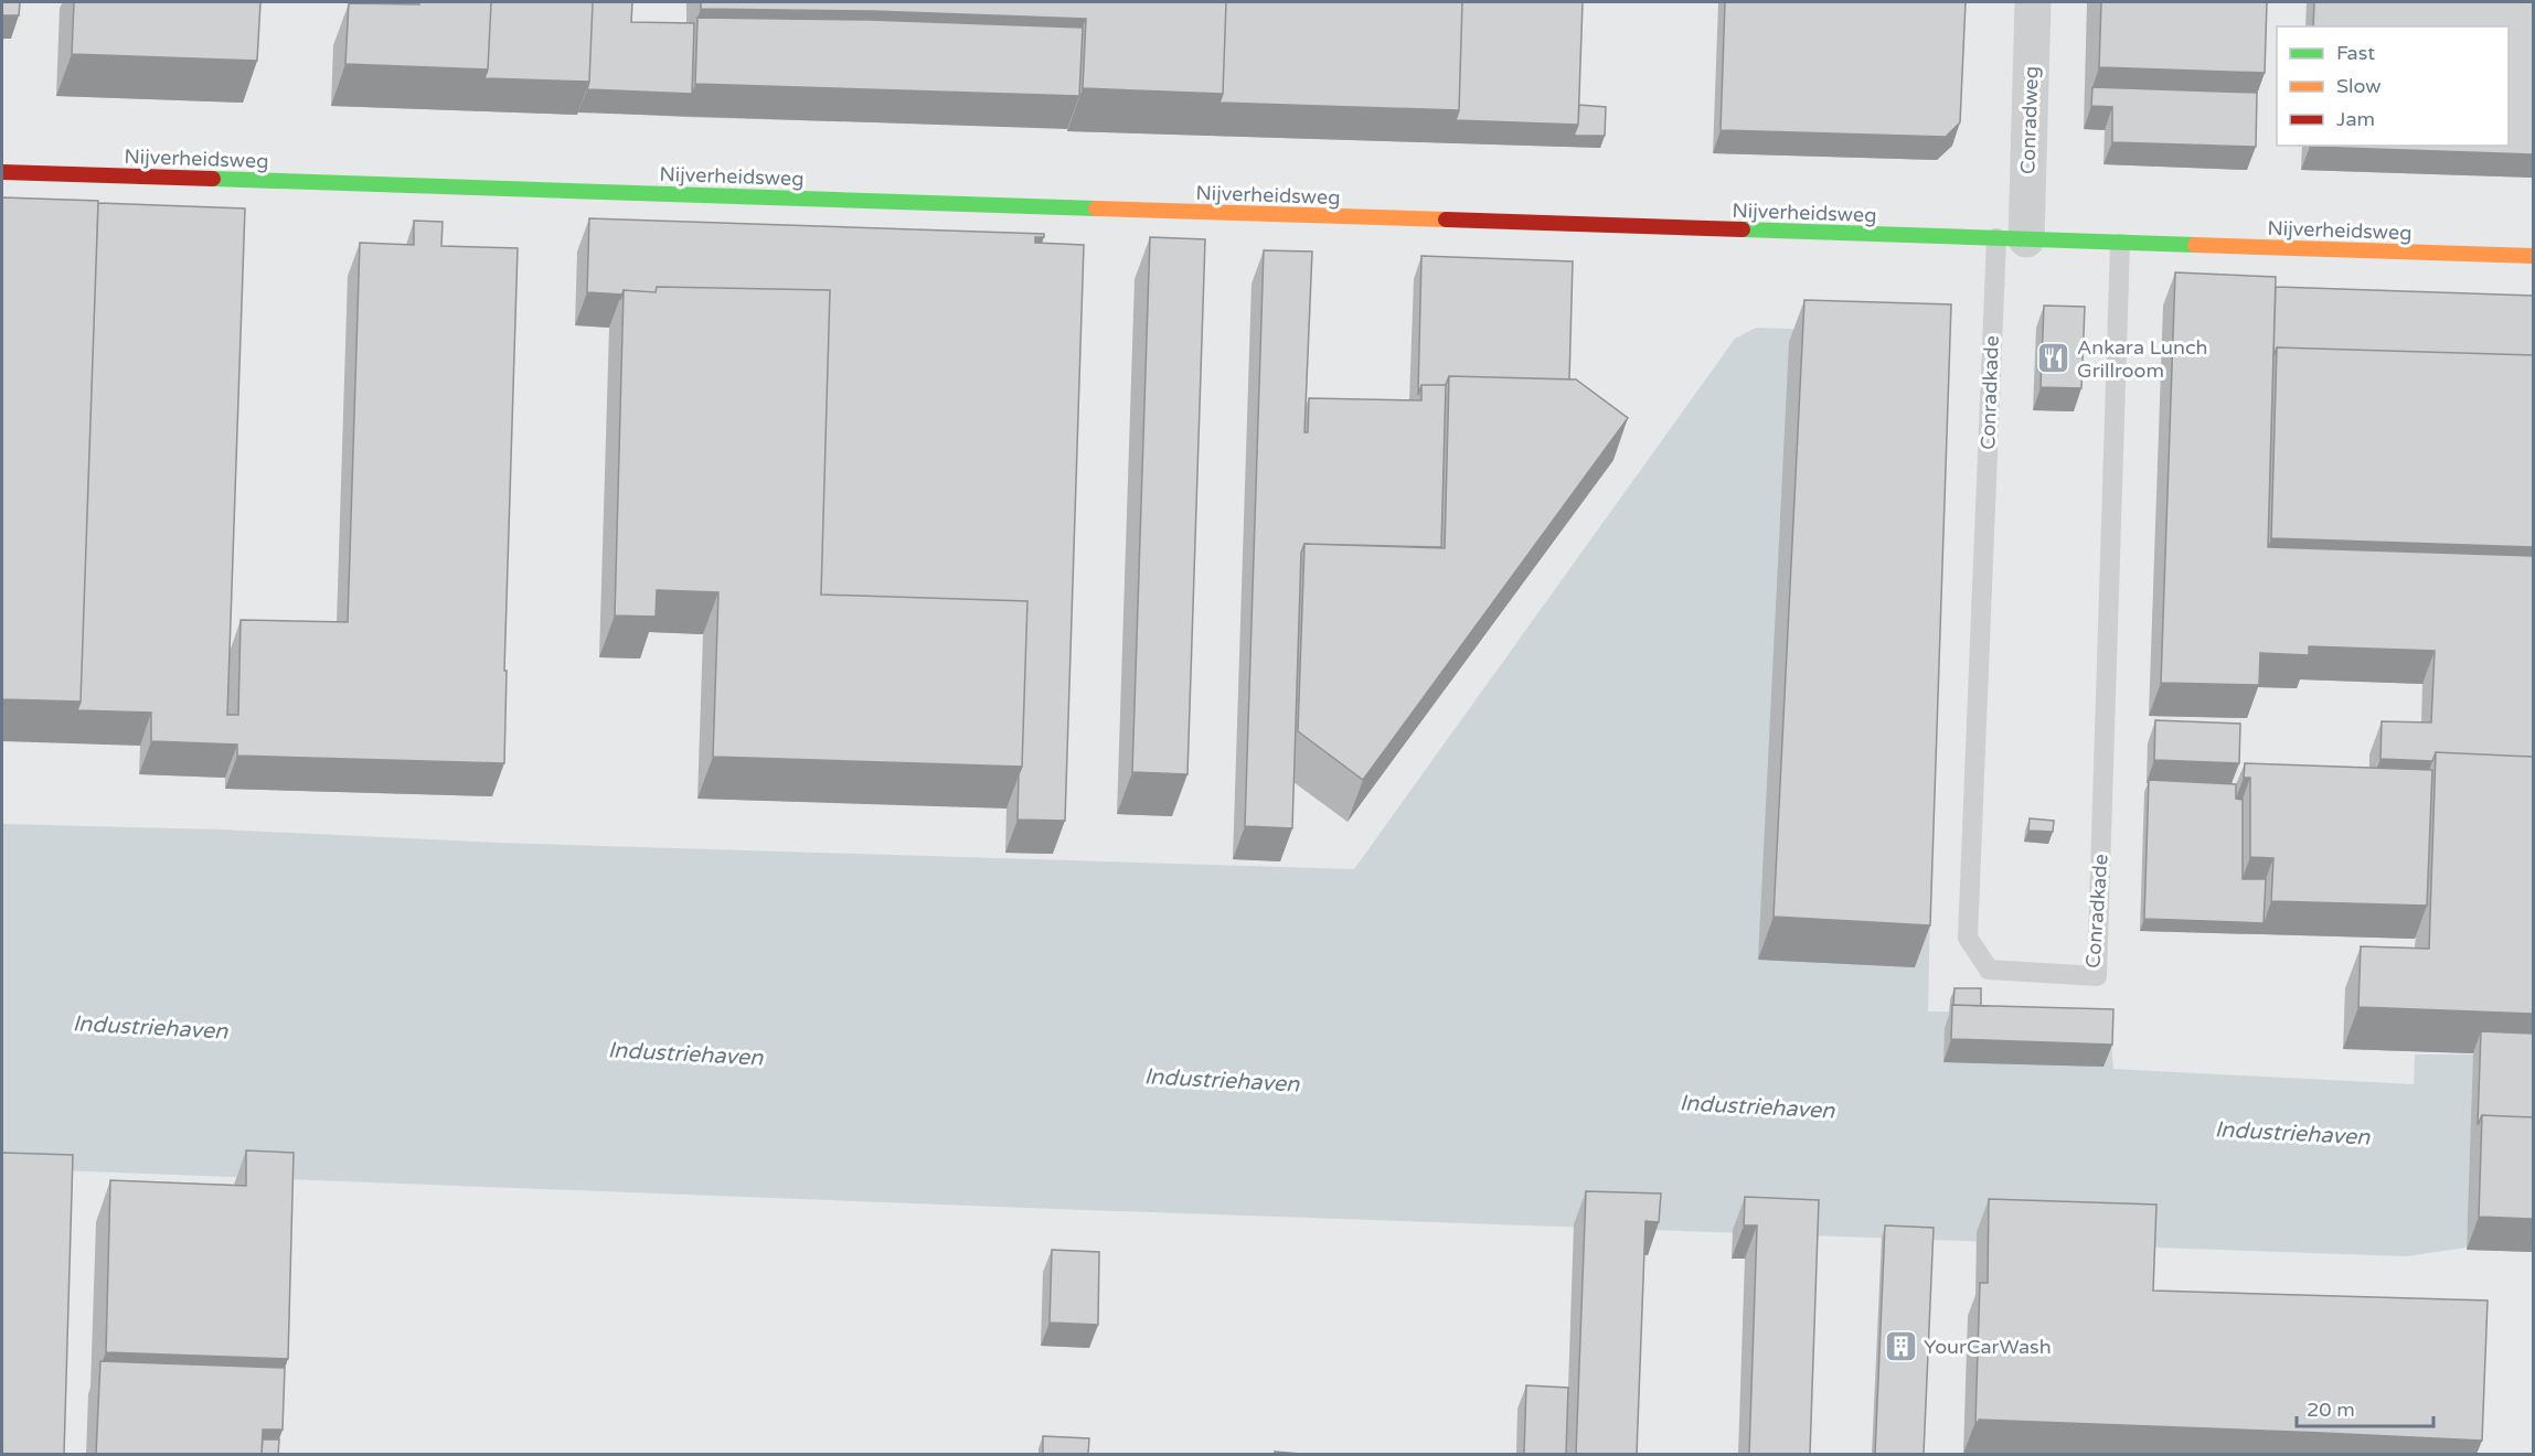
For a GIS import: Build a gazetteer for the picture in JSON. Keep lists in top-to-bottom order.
{
  "streets": {
    "street": ["Conradweg", "Nijverheidsweg"],
    "lane": ["Conradkade"]
  },
  "crossings": [
    ["Conradweg", "Nijverheidsweg"],
    ["Conradweg", "Conradkade"],
    ["Nijverheidsweg", "Conradkade"]
  ],
  "water": ["Industriehaven"],
  "places": {
    "restaurant": ["Ankara Lunch Grillroom"],
    "building": ["YourCarWash"]
  },
  "legend": ["Fast", "Slow", "Jam"],
  "scale_bar": "20 m"
}
